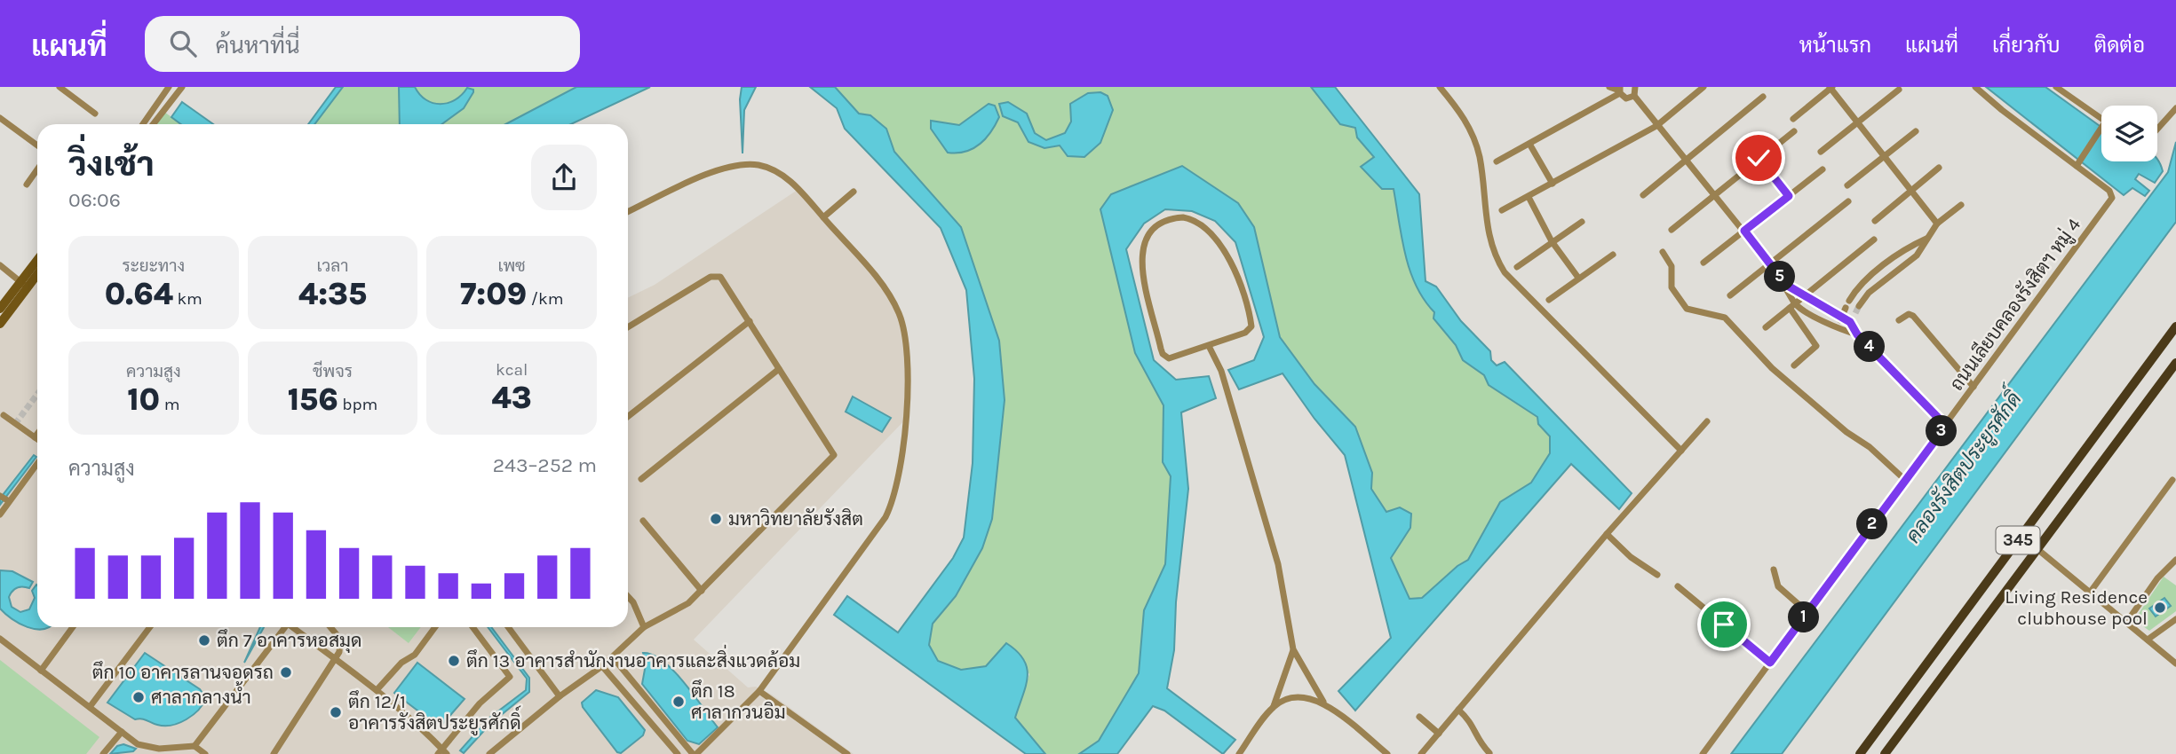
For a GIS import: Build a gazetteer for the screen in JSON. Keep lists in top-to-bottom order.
{
  "streets": {
    "main road": ["345"],
    "street": ["ถนนเลียบคลองรังสิตฯ หมู่ 4"]
  },
  "water": ["คลองรังสิตประยูรศักดิ์"],
  "places": [
    "มหาวิทยาลัยรังสิต",
    "Living Residence clubhouse pool",
    "ตึก 7 อาคารหอสมุด",
    "ตึก 13 อาคารสำนักงานอาคารและสิ่งแวดล้อม",
    "ตึก 10 อาคารลานจอดรถ",
    "ศาลากลางน้ำ",
    "ตึก 18 ศาลากวนอิม",
    "ตึก 12/1 อาคารรังสิตประยูรศักดิ์"
  ],
  "page": {
    "header": "แผนที่",
    "search": "ค้นหาที่นี่",
    "nav": [
      "หน้าแรก",
      "แผนที่",
      "เกี่ยวกับ",
      "ติดต่อ"
    ],
    "heading": ["วิ่งเช้า", "06:06"],
    "stats": [
      ["ระยะทาง", "0.64 km"],
      ["เวลา", "4:35"],
      ["เพซ", "7:09 /km"],
      ["ความสูง", "10 m"],
      ["ชีพจร", "156 bpm"],
      ["kcal", "43"]
    ],
    "pins": [
      "5",
      "4",
      "3",
      "2",
      "1"
    ],
    "chart": ["ความสูง", "243–252 m"]
  }
}
